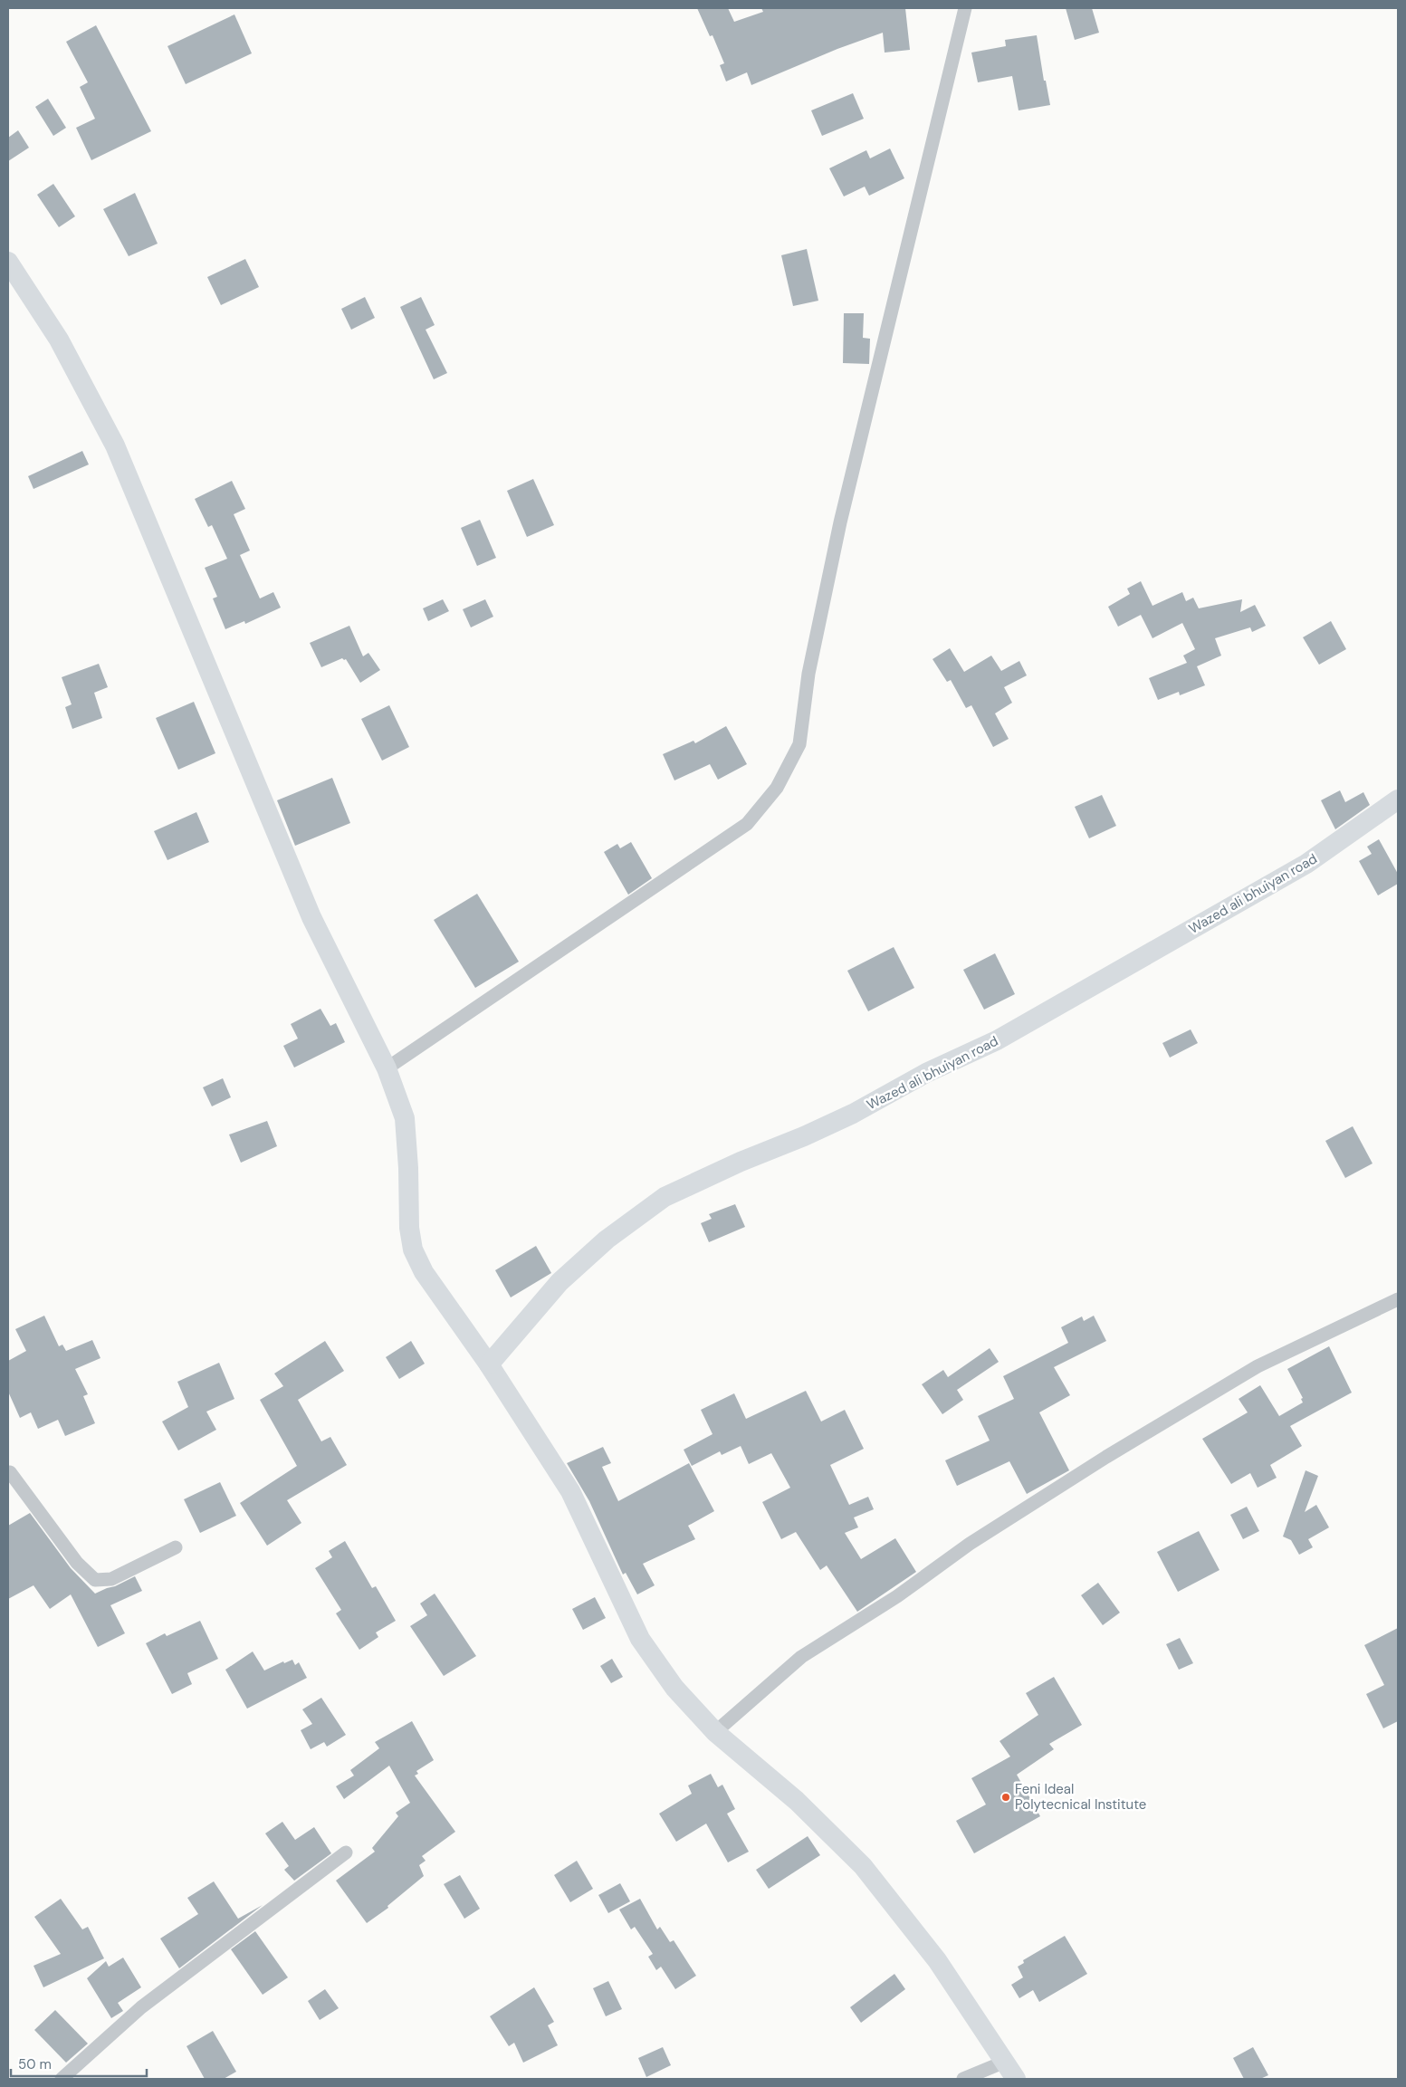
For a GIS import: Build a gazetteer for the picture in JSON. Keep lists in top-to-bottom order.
{
  "streets": {
    "main road": ["Wazed ali bhuiyan road"]
  },
  "places": ["Feni Ideal Polytecnical Institute"],
  "scale_bar": "50 m"
}
